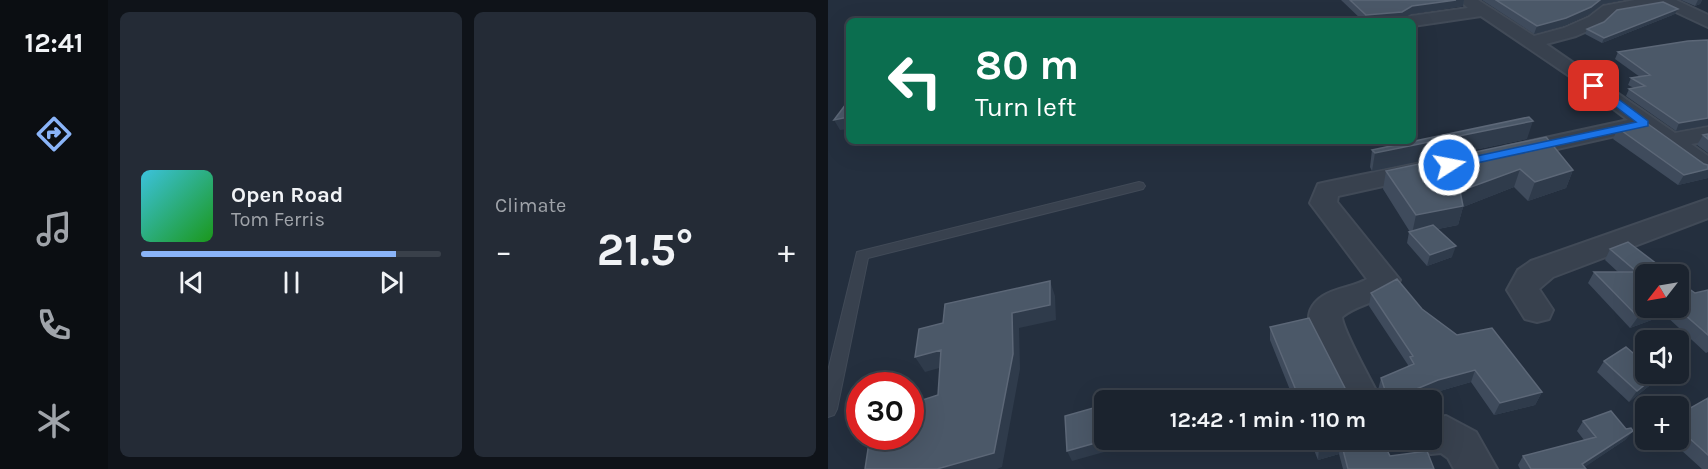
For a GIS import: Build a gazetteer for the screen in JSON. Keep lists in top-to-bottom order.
{
  "north": "bottom left",
  "page": {
    "tabs": "12:41",
    "tile": "Climate",
    "turn": ["80 m", "Turn left"],
    "song": ["Open Road", "Tom Ferris"],
    "heat": ["−", "21.5°", "+"],
    "map_buttons": "+",
    "limit": "30",
    "trip": "12:42 · 1 min · 110 m"
  }
}
